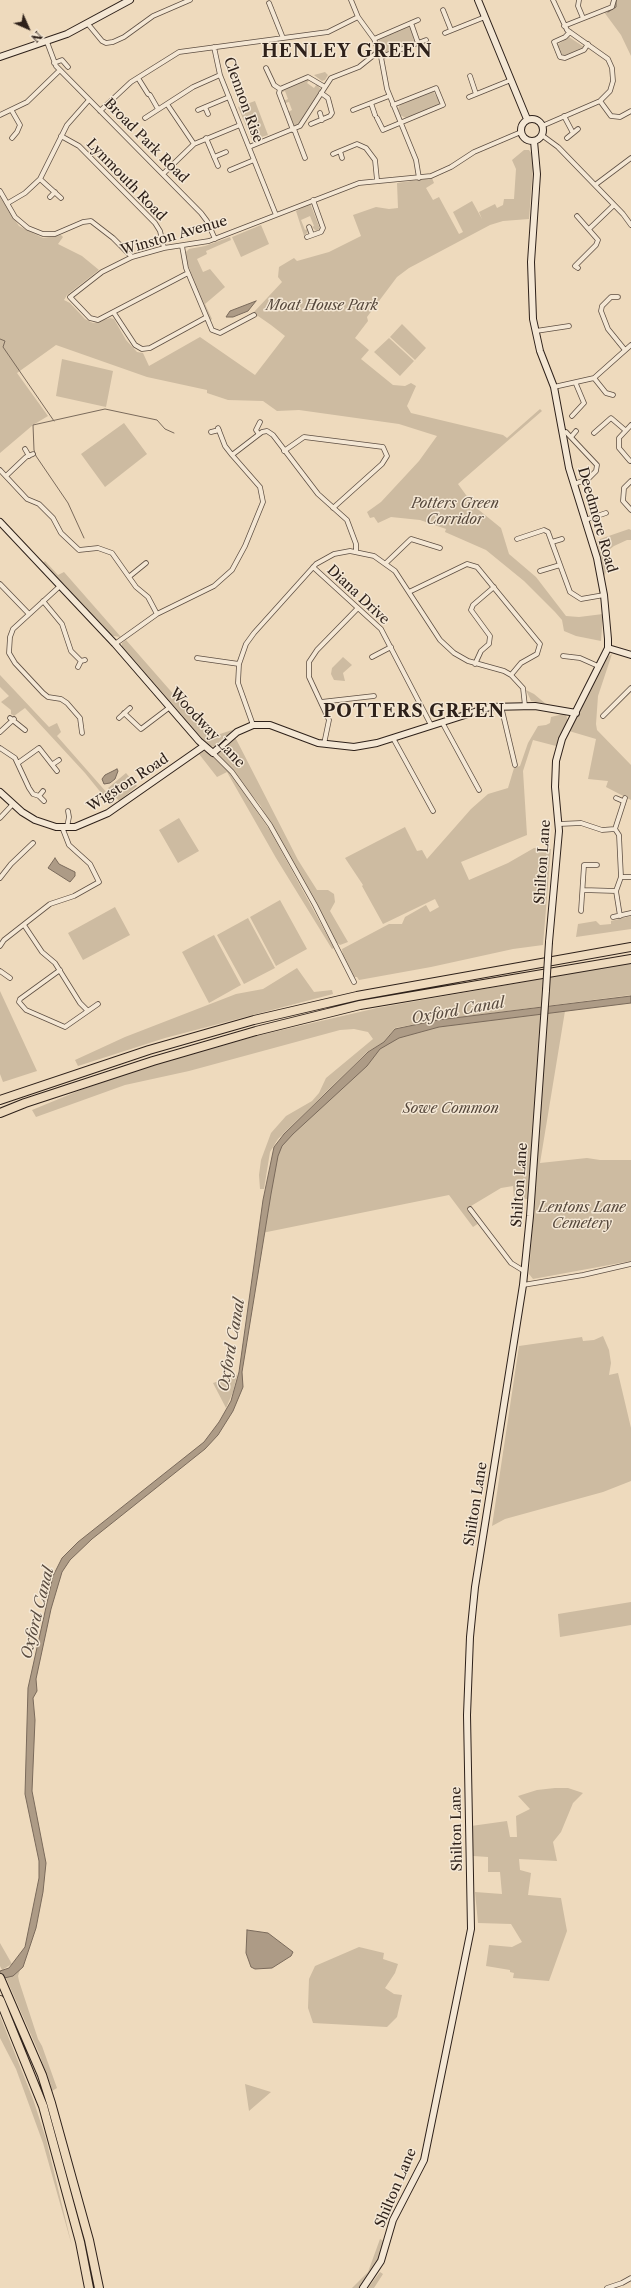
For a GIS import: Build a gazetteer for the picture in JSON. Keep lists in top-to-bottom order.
{
  "streets": {
    "street": [
      "Clennon Rise",
      "Broad Park Road",
      "Lynmouth Road",
      "Winston Avenue",
      "Deedmore Road",
      "Diana Drive",
      "Woodway Lane",
      "Wigston Road",
      "Shilton Lane"
    ]
  },
  "crossings": [
    ["Clennon Rise", "Winston Avenue"],
    ["Broad Park Road", "Winston Avenue"],
    ["Lynmouth Road", "Winston Avenue"],
    ["Winston Avenue", "Deedmore Road"],
    ["Woodway Lane", "Wigston Road"]
  ],
  "districts": ["HENLEY GREEN", "POTTERS GREEN"],
  "water": ["Oxford Canal"],
  "parks": [
    "Moat House Park",
    "Potters Green Corridor",
    "Sowe Common",
    "Lentons Lane Cemetery"
  ],
  "north": "bottom right"
}
